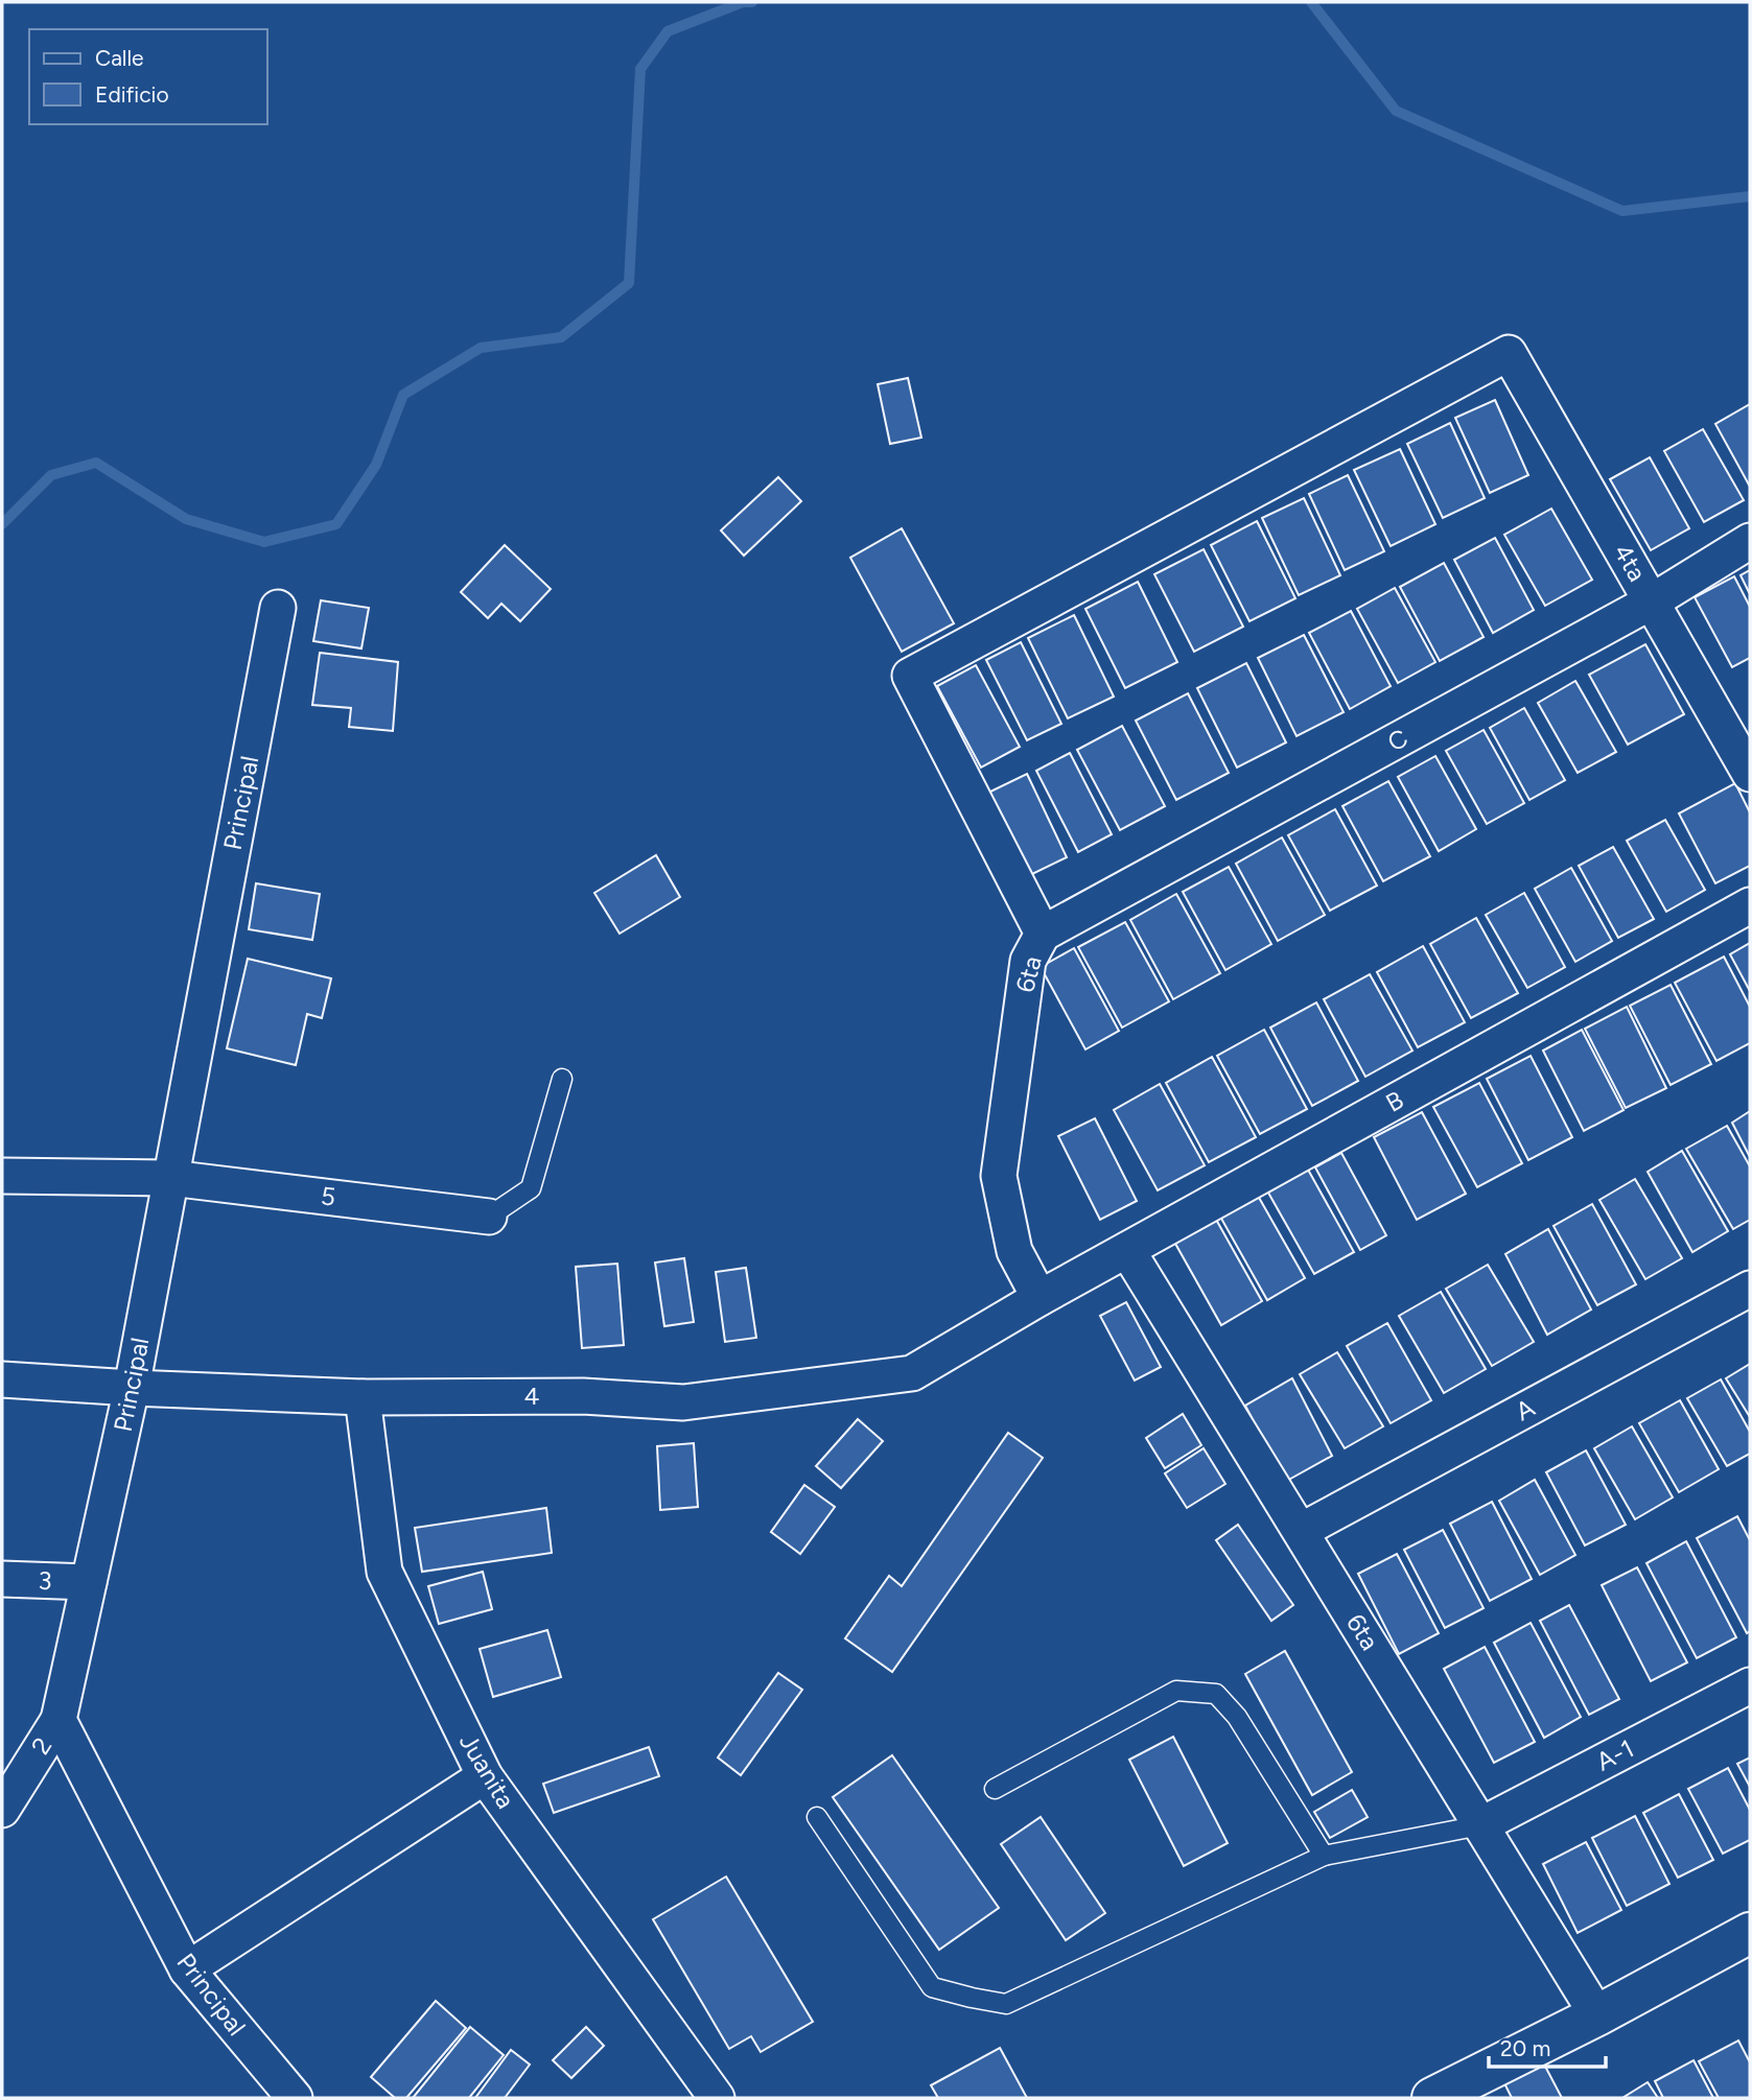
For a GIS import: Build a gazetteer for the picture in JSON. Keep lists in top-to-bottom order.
{
  "streets": {
    "street": [
      "4ta",
      "C",
      "Principal",
      "6ta",
      "B",
      "5",
      "4",
      "A",
      "3",
      "2",
      "A-1",
      "Juanita"
    ]
  },
  "crossings": [
    ["4ta", "C"],
    ["4ta", "6ta"],
    ["C", "6ta"],
    ["Principal", "5"],
    ["Principal", "4"],
    ["Principal", "3"],
    ["Principal", "2"],
    ["6ta", "B"],
    ["6ta", "4"],
    ["6ta", "A"],
    ["6ta", "A-1"],
    ["B", "4"],
    ["4", "Juanita"]
  ],
  "legend": ["Calle", "Edificio"],
  "scale_bar": "20 m"
}
